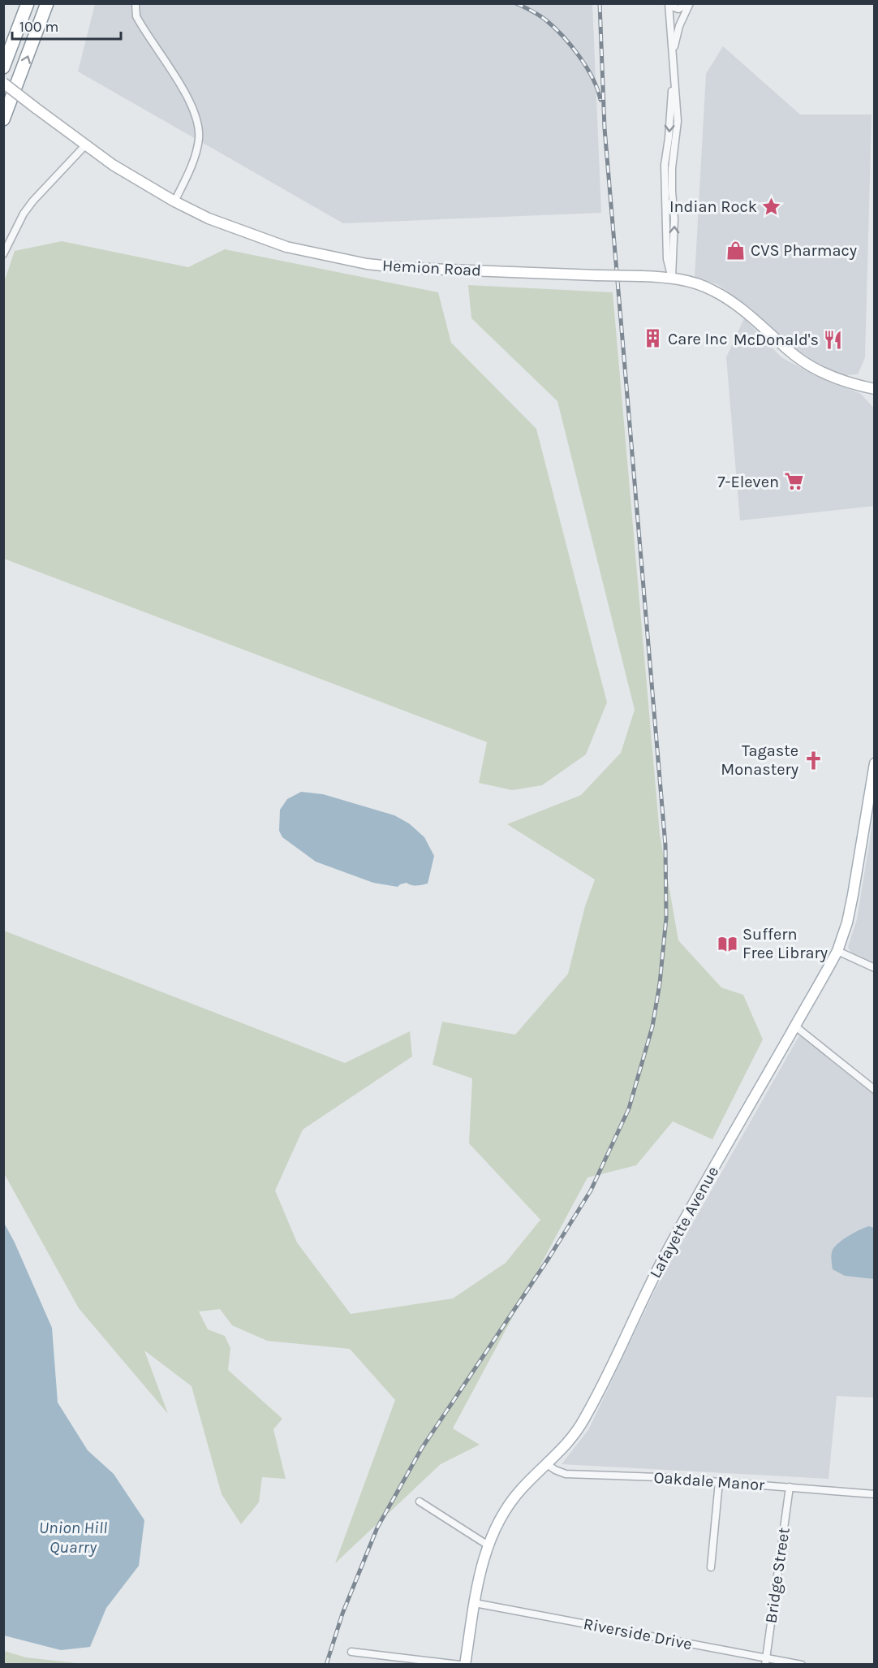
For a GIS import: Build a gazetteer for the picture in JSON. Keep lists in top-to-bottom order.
{
  "streets": {
    "main road": ["Hemion Road", "Lafayette Avenue"],
    "street": ["Oakdale Manor", "Bridge Street", "Riverside Drive"]
  },
  "crossings": [
    ["Lafayette Avenue", "Oakdale Manor"],
    ["Lafayette Avenue", "Riverside Drive"],
    ["Oakdale Manor", "Bridge Street"],
    ["Bridge Street", "Riverside Drive"]
  ],
  "water": ["Union Hill Quarry"],
  "places": {
    "place": ["Indian Rock"],
    "shop": ["CVS Pharmacy"],
    "building": ["Care Inc"],
    "restaurant": ["McDonald's"],
    "supermarket": ["7-Eleven"],
    "church": ["Tagaste Monastery"],
    "library": ["Suffern Free Library"]
  },
  "scale_bar": "100 m"
}
